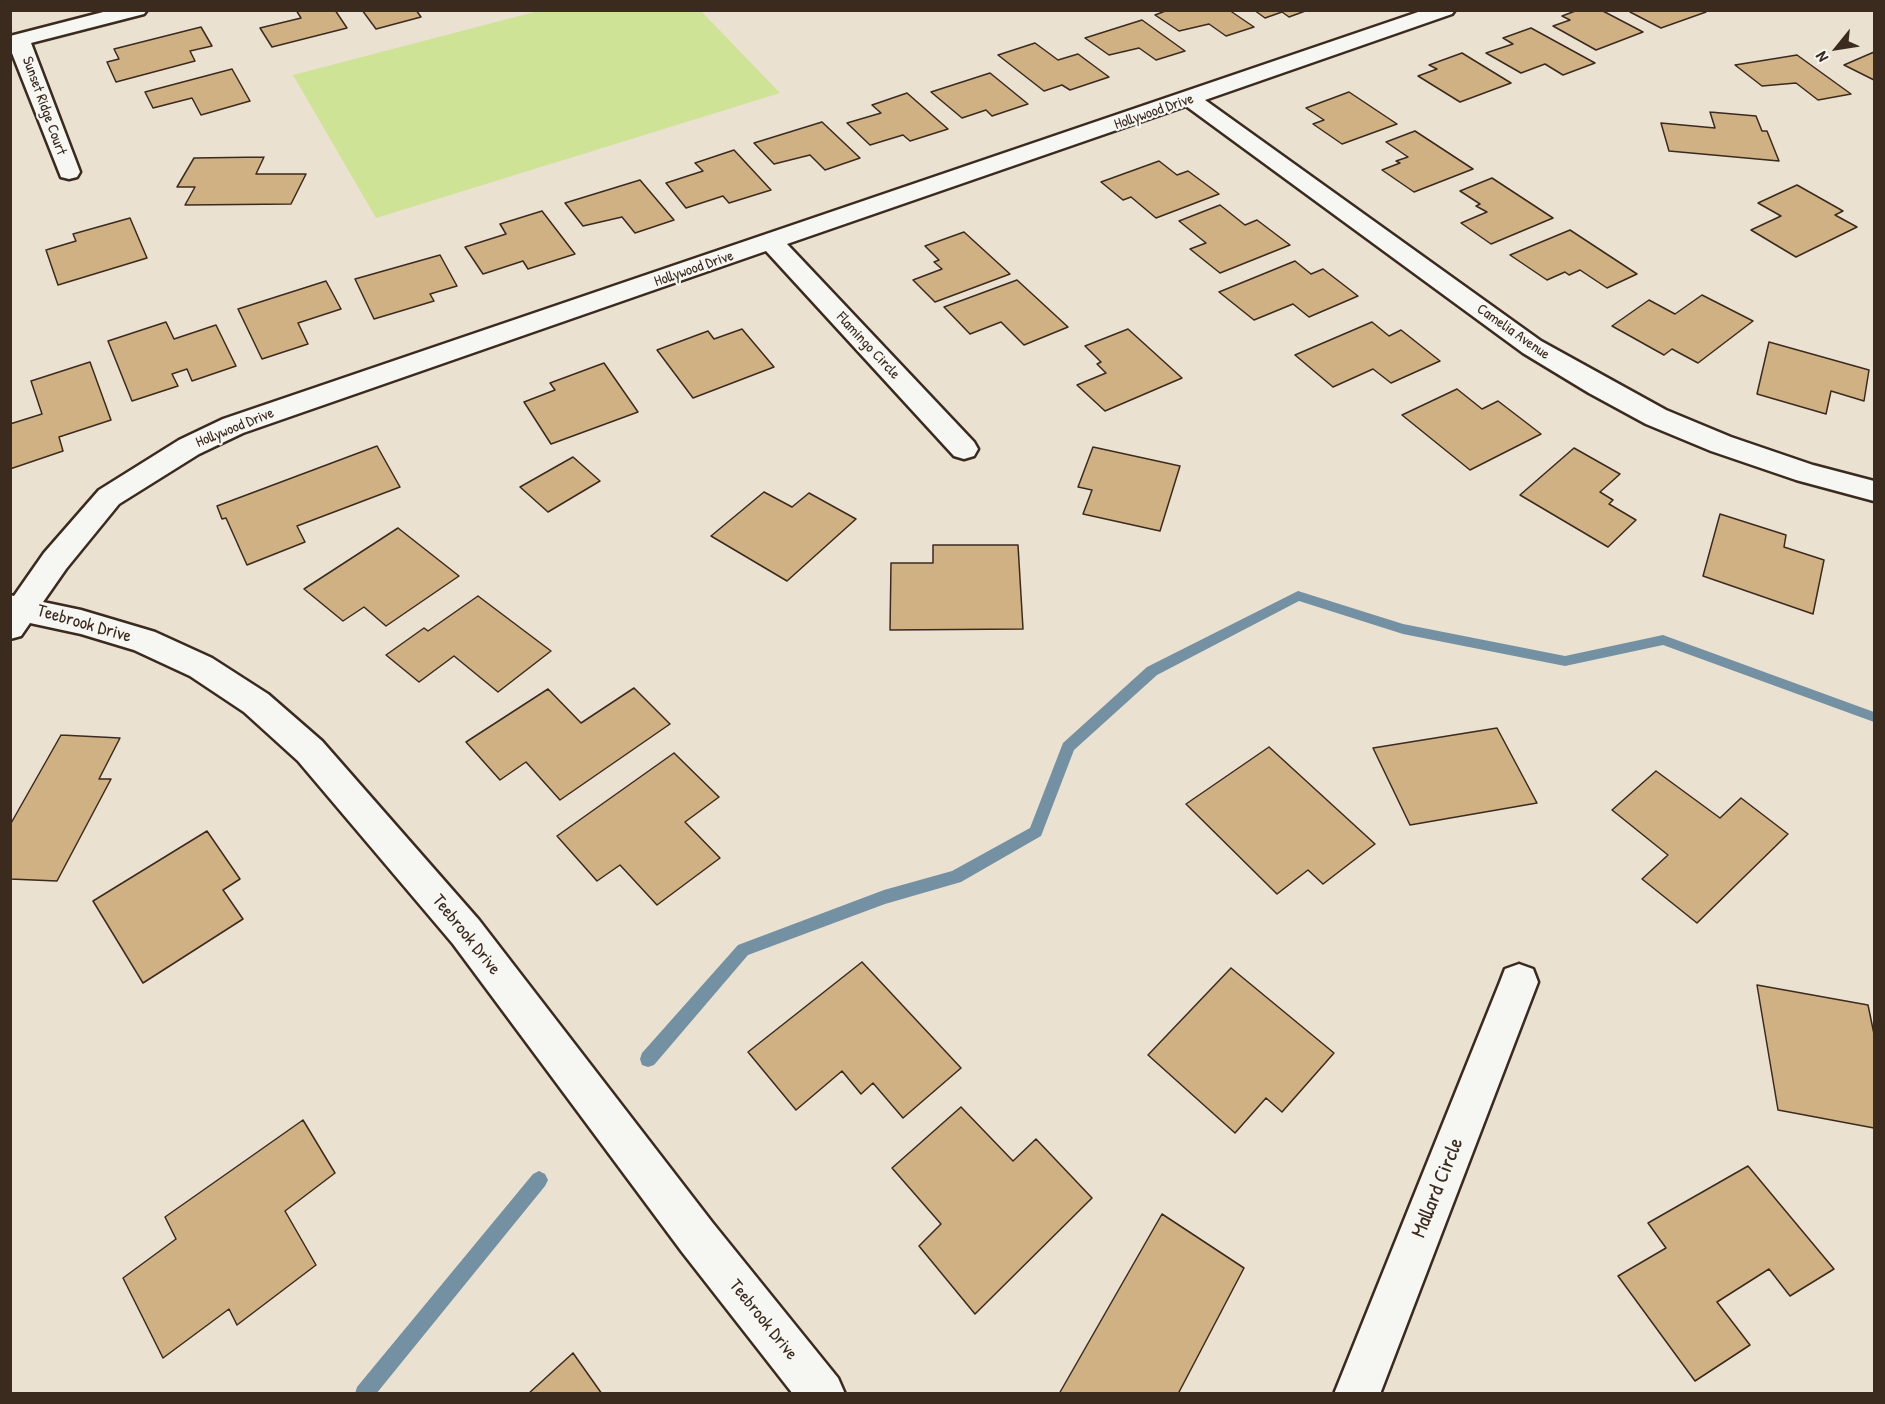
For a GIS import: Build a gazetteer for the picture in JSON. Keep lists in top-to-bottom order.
{
  "streets": {
    "street": [
      "Sunset Ridge Court",
      "Hollywood Drive",
      "Camelia Avenue",
      "Flamingo Circle",
      "Teebrook Drive",
      "Mallard Circle"
    ]
  },
  "crossings": [
    ["Hollywood Drive", "Camelia Avenue"],
    ["Hollywood Drive", "Flamingo Circle"],
    ["Hollywood Drive", "Teebrook Drive"]
  ],
  "north": "bottom left"
}
